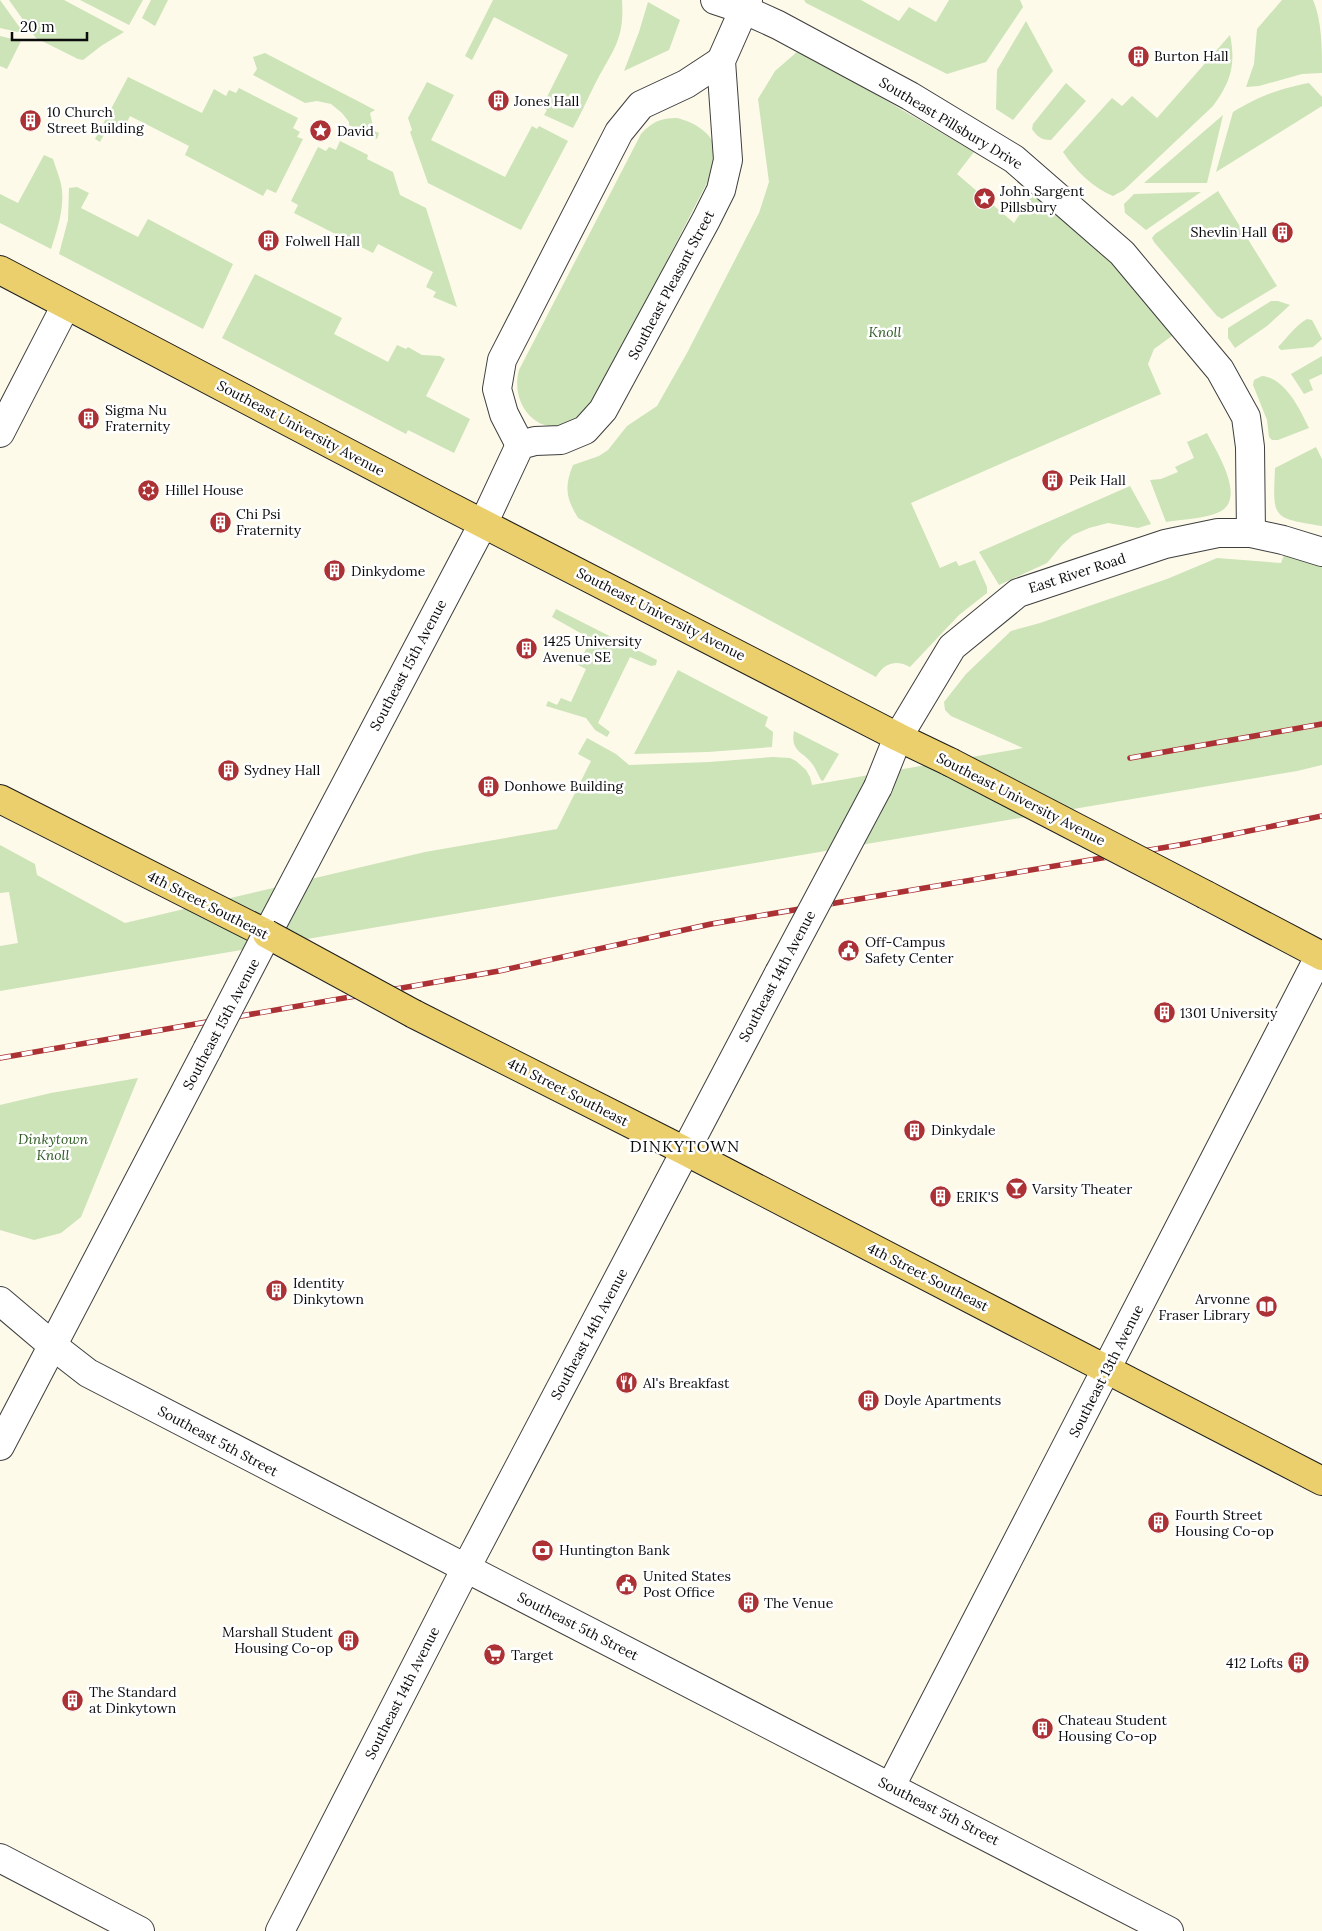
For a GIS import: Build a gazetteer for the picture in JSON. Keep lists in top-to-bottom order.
{
  "streets": {
    "main road": ["Southeast University Avenue", "4th Street Southeast"],
    "street": [
      "Southeast Pillsbury Drive",
      "Southeast Pleasant Street",
      "East River Road",
      "Southeast 15th Avenue",
      "Southeast 14th Avenue",
      "Southeast 13th Avenue",
      "Southeast 5th Street"
    ]
  },
  "crossings": [
    ["Southeast Pillsbury Drive", "Southeast Pleasant Street"],
    ["Southeast Pillsbury Drive", "East River Road"],
    ["Southeast University Avenue", "East River Road"],
    ["Southeast University Avenue", "Southeast 15th Avenue"],
    ["Southeast University Avenue", "Southeast 14th Avenue"],
    ["Southeast University Avenue", "Southeast 13th Avenue"],
    ["East River Road", "Southeast 14th Avenue"],
    ["Southeast 15th Avenue", "4th Street Southeast"],
    ["Southeast 15th Avenue", "Southeast 5th Street"],
    ["4th Street Southeast", "Southeast 14th Avenue"],
    ["4th Street Southeast", "Southeast 13th Avenue"],
    ["Southeast 14th Avenue", "Southeast 5th Street"],
    ["Southeast 13th Avenue", "Southeast 5th Street"]
  ],
  "districts": ["DINKYTOWN"],
  "parks": ["Knoll", "Dinkytown Knoll"],
  "places": {
    "building": [
      "Burton Hall",
      "Jones Hall",
      "10 Church Street Building",
      "Shevlin Hall",
      "Folwell Hall",
      "Sigma Nu Fraternity",
      "Peik Hall",
      "Chi Psi Fraternity",
      "Dinkydome",
      "1425 University Avenue SE",
      "Sydney Hall",
      "Donhowe Building",
      "1301 University",
      "Dinkydale",
      "ERIK'S",
      "Identity Dinkytown",
      "Doyle Apartments",
      "Fourth Street Housing Co-op",
      "The Venue",
      "Marshall Student Housing Co-op",
      "412 Lofts",
      "The Standard at Dinkytown",
      "Chateau Student Housing Co-op"
    ],
    "place": ["David", "John Sargent Pillsbury"],
    "synagogue": ["Hillel House"],
    "public building": ["Off-Campus Safety Center", "United States Post Office"],
    "bar": ["Varsity Theater"],
    "library": ["Arvonne Fraser Library"],
    "restaurant": ["Al's Breakfast"],
    "bank": ["Huntington Bank"],
    "supermarket": ["Target"]
  },
  "scale_bar": "20 m"
}
